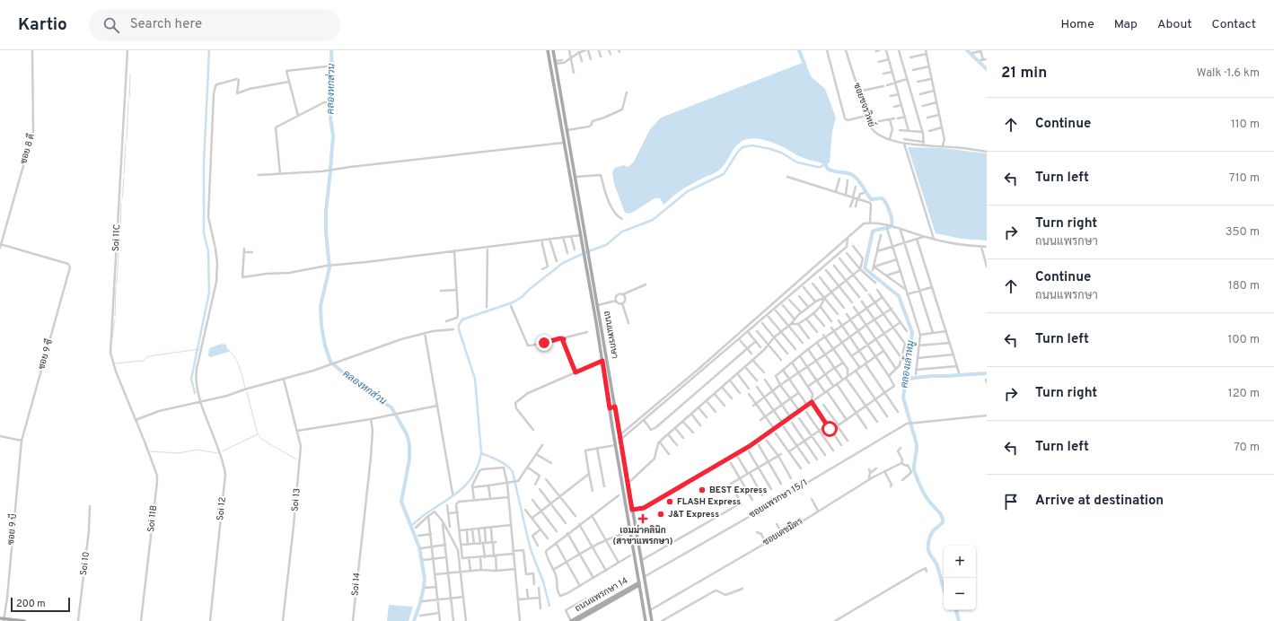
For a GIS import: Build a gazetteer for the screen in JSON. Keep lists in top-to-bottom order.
{
  "streets": {
    "main road": ["ถนนแพรกษา", "ถนนแพรกษา 14"],
    "street": [
      "ซอยขจรวิทย์",
      "ซอย 8 ดี",
      "Soi 11C",
      "ซอย 9 ซี",
      "ซอยแพรกษา 15/1",
      "Soi 13",
      "Soi 12",
      "Soi 11B",
      "ซอย 9 บี",
      "ซอยเดชมิตร",
      "Soi 10",
      "Soi 14"
    ]
  },
  "crossings": [
    ["ซอย 8 ดี", "ซอย 9 ซี"],
    ["Soi 11C", "Soi 11B"],
    ["ถนนแพรกษา", "ซอยแพรกษา 15/1"],
    ["ถนนแพรกษา", "ซอยเดชมิตร"],
    ["ถนนแพรกษา", "ถนนแพรกษา 14"],
    ["ซอย 9 ซี", "ซอย 9 บี"]
  ],
  "water": ["คลองหกส่วน", "คลองเล้าหมู"],
  "places": {
    "other": ["BEST Express", "FLASH Express", "J&T Express"],
    "health": ["เอมม่าคลินิก (สาขาแพรกษา)"]
  },
  "scale_bar": "200 m",
  "page": {
    "header": "Kartio",
    "search": "Search here",
    "nav": [
      "Home",
      "Map",
      "About",
      "Contact"
    ],
    "heading": ["21 min", "Walk · 1.6 km"],
    "list": [
      ["Continue", "110 m"],
      ["Turn left", "710 m"],
      ["Turn right", "ถนนแพรกษา", "350 m"],
      ["Continue", "ถนนแพรกษา", "180 m"],
      ["Turn left", "100 m"],
      ["Turn right", "120 m"],
      ["Turn left", "70 m"],
      "Arrive at destination"
    ],
    "map_buttons": ["+", "−"],
    "scale": "200 m"
  }
}
